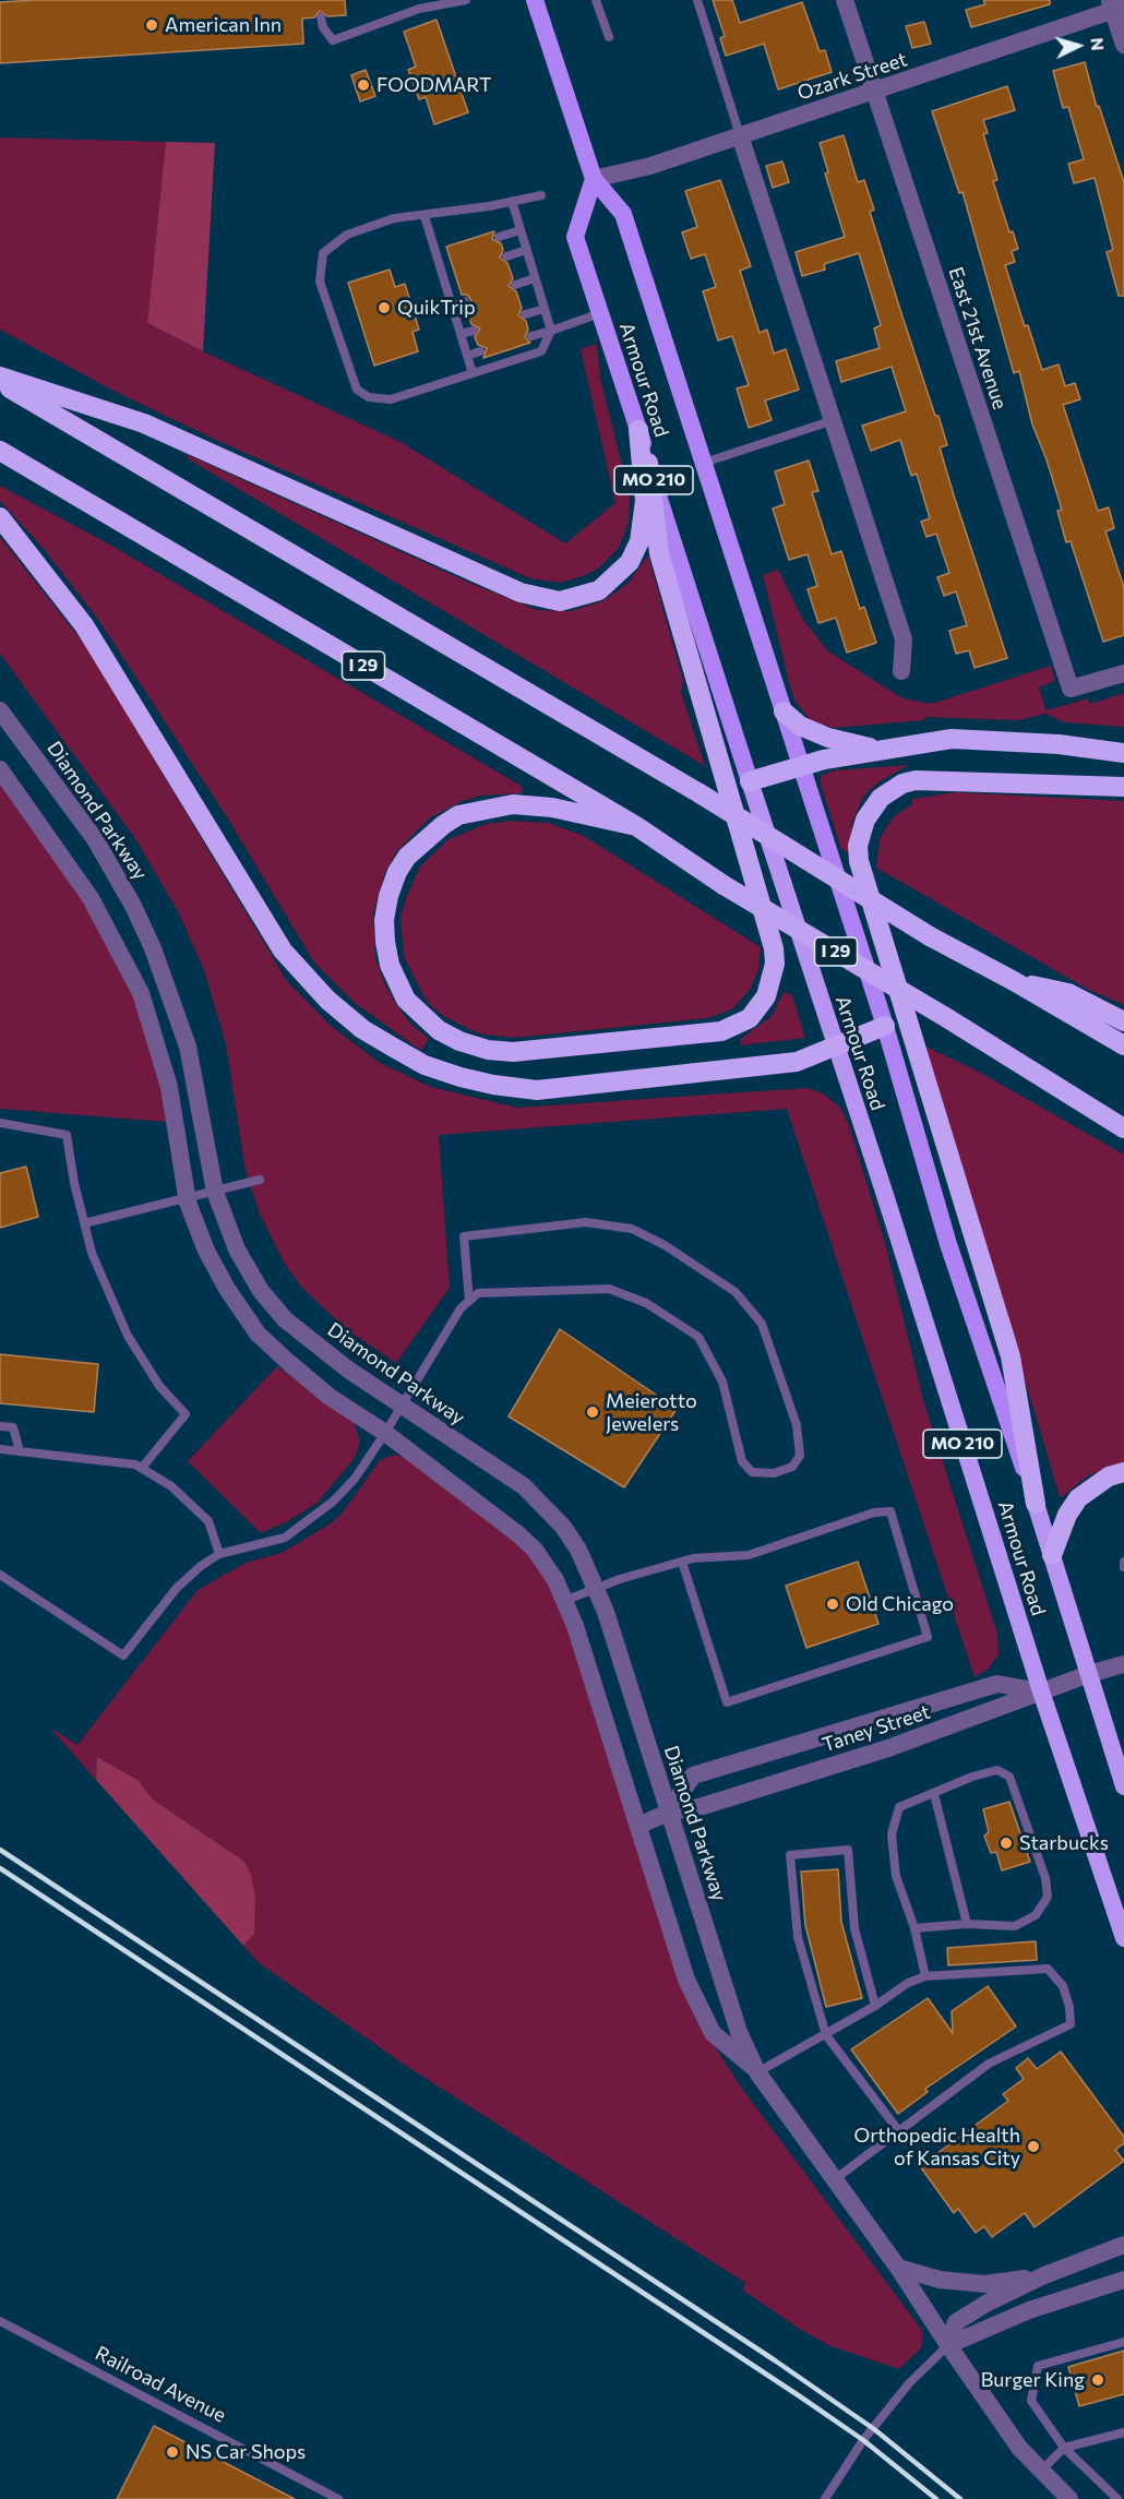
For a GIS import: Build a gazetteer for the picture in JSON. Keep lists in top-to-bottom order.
{
  "streets": {
    "highway": ["Armour Road", "MO 210", "I 29"],
    "street": [
      "Ozark Street",
      "East 21st Avenue",
      "Diamond Parkway",
      "Taney Street"
    ],
    "lane": ["Railroad Avenue"]
  },
  "crossings": [
    ["Ozark Street", "East 21st Avenue"],
    ["Ozark Street", "Armour Road"],
    ["Armour Road", "Taney Street"],
    ["Diamond Parkway", "Taney Street"]
  ],
  "places": [
    "American Inn",
    "FOODMART",
    "QuikTrip",
    "Meierotto Jewelers",
    "Old Chicago",
    "Starbucks",
    "Orthopedic Health of Kansas City",
    "Burger King",
    "NS Car Shops"
  ],
  "north": "right"
}
